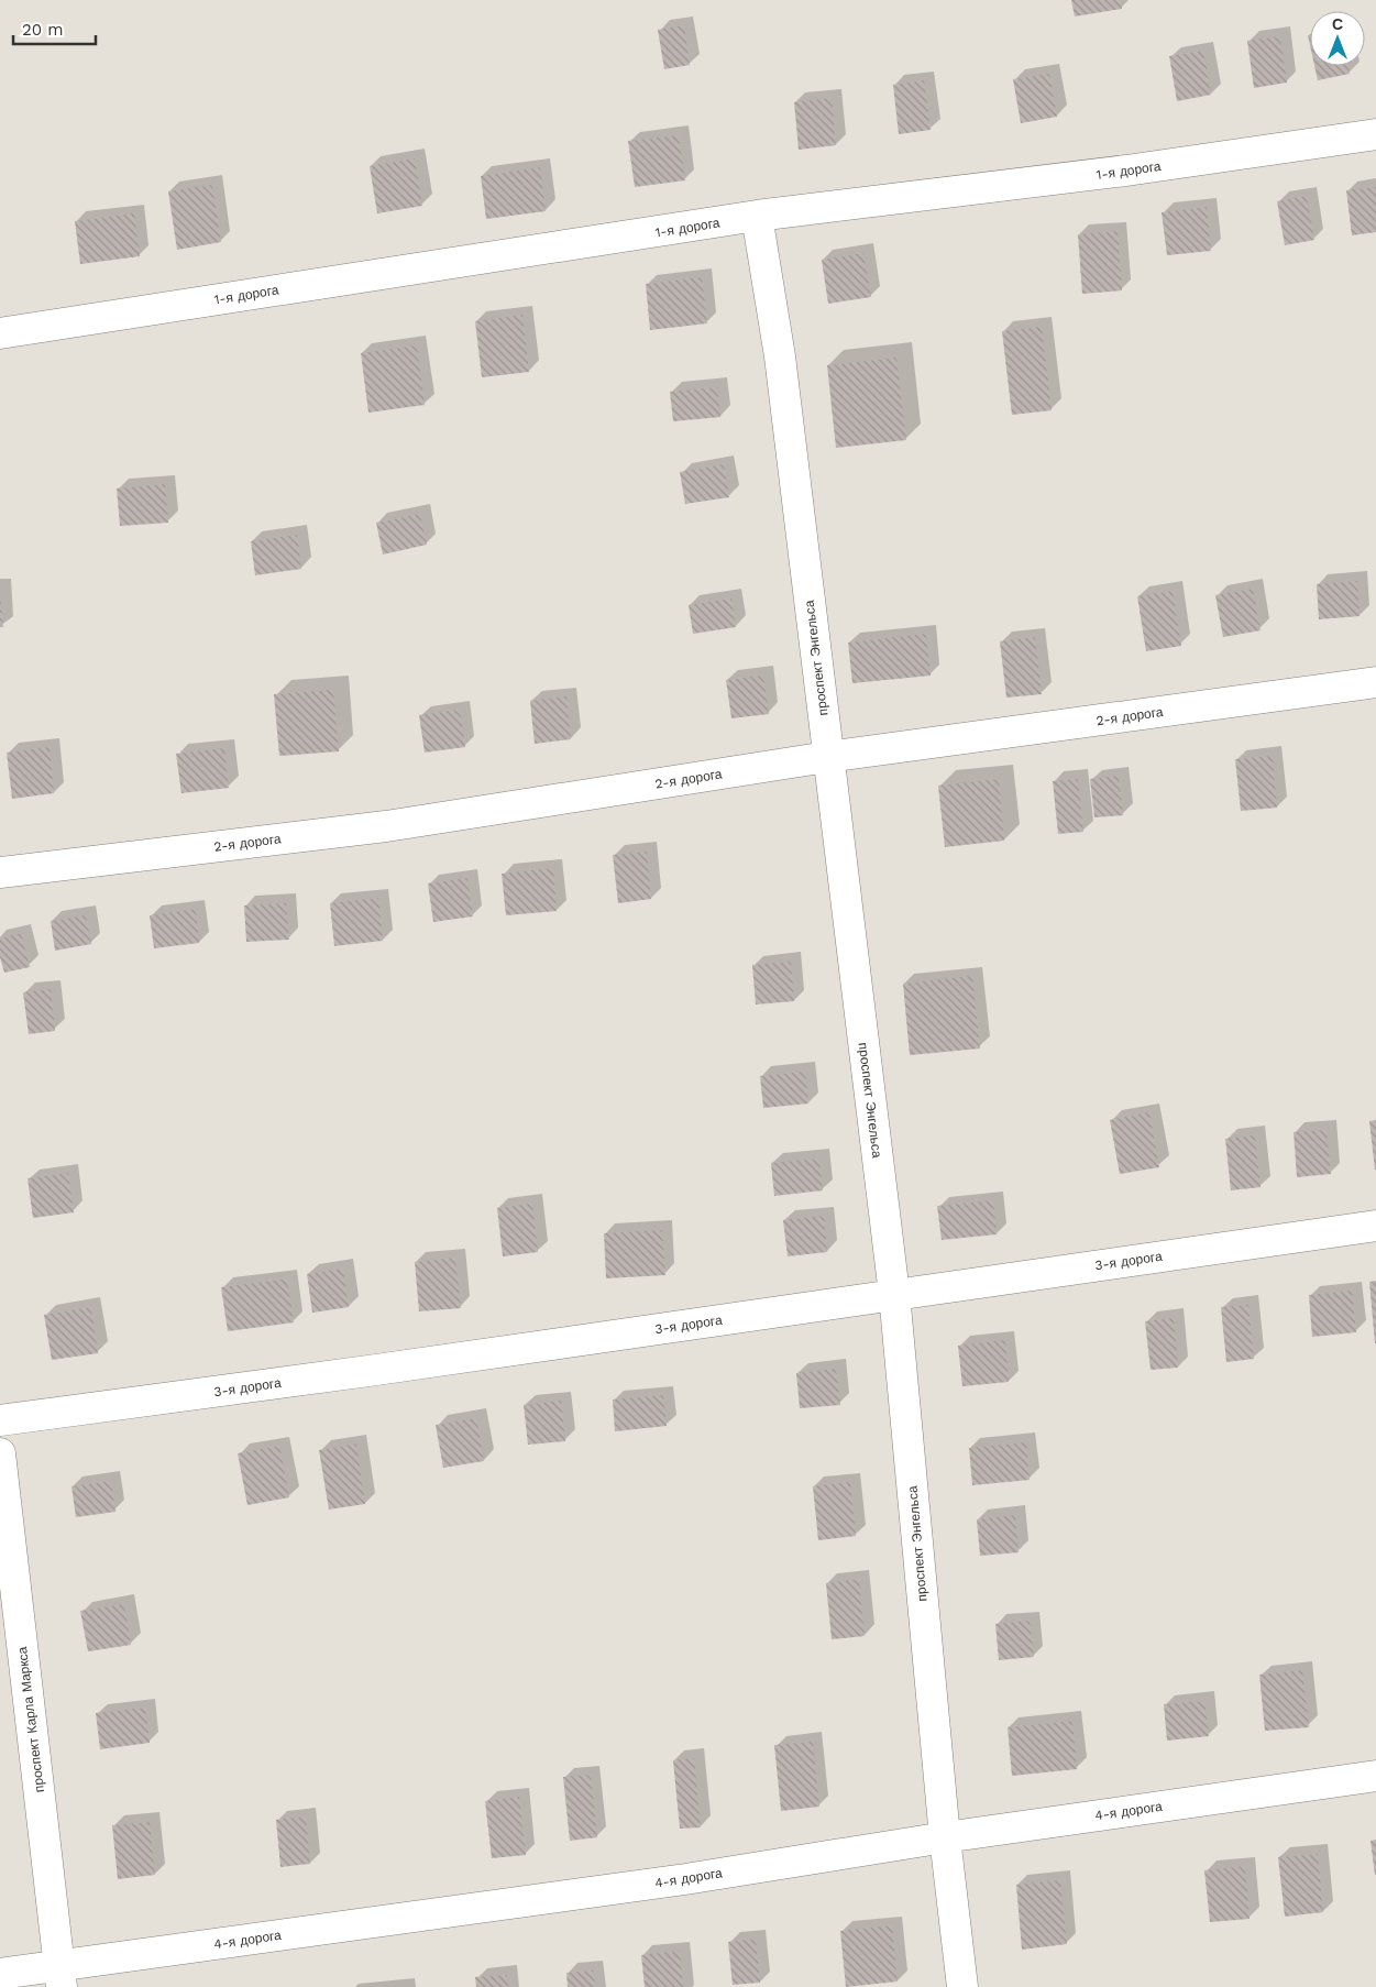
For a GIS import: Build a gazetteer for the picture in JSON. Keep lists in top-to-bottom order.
{
  "streets": {
    "street": [
      "1-я дорога",
      "проспект Энгельса",
      "2-я дорога",
      "3-я дорога",
      "проспект Карла Маркса",
      "4-я дорога"
    ]
  },
  "crossings": [
    ["1-я дорога", "проспект Энгельса"],
    ["проспект Энгельса", "2-я дорога"],
    ["проспект Энгельса", "3-я дорога"],
    ["проспект Энгельса", "4-я дорога"],
    ["проспект Карла Маркса", "4-я дорога"]
  ],
  "scale_bar": "20 m",
  "north": "top"
}
